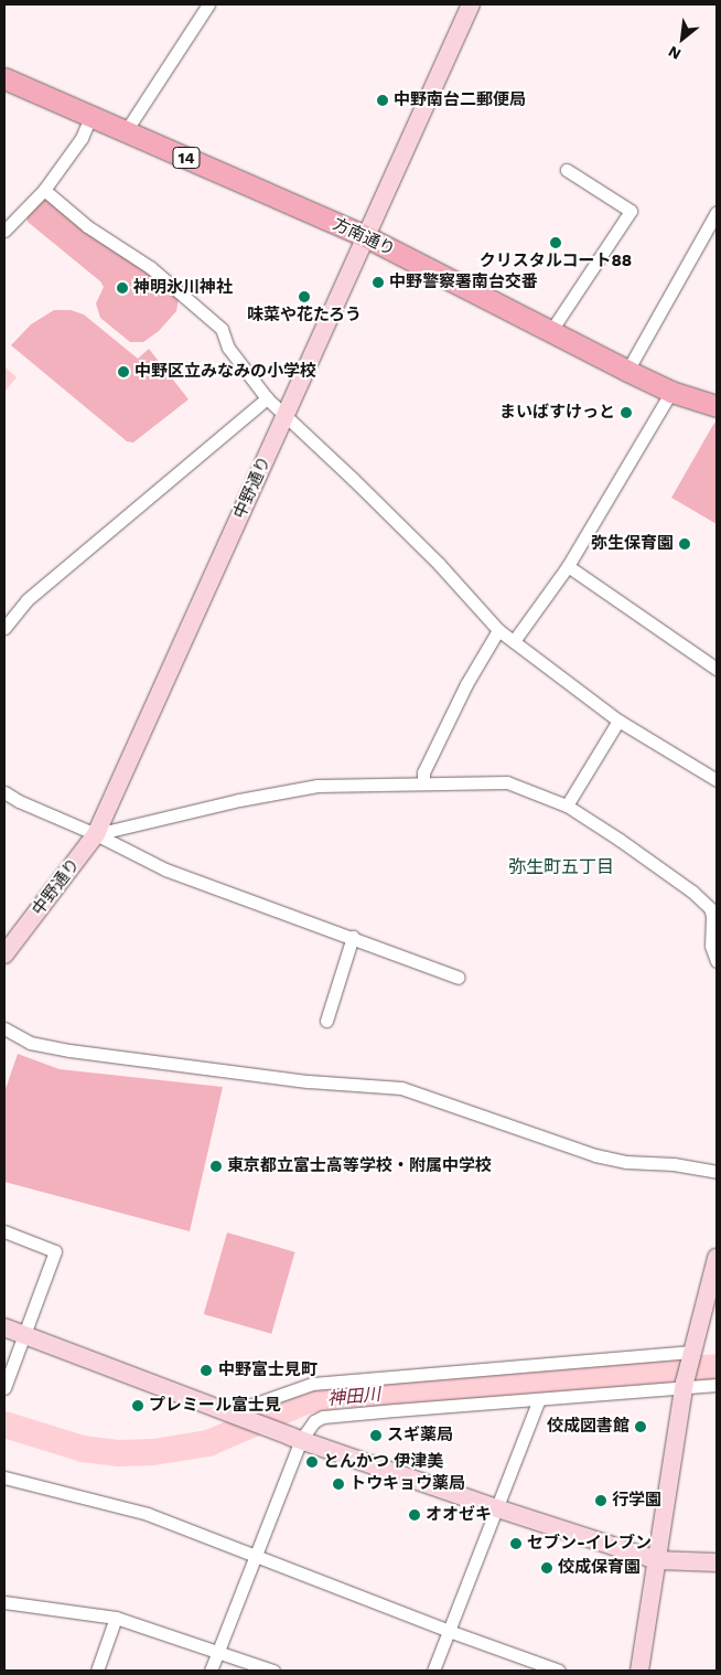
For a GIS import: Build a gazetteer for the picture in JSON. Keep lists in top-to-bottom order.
{
  "streets": {
    "main road": ["14", "方南通り"],
    "street": ["中野通り"]
  },
  "crossings": [
    ["方南通り", "中野通り"]
  ],
  "districts": ["弥生町五丁目"],
  "water": ["神田川"],
  "places": [
    "中野南台二郵便局",
    "クリスタルコート88",
    "中野警察署南台交番",
    "神明氷川神社",
    "味菜や花たろう",
    "中野区立みなみの小学校",
    "まいばすけっと",
    "弥生保育園",
    "東京都立富士高等学校・附属中学校",
    "中野富士見町",
    "プレミール富士見",
    "佼成図書館",
    "スギ薬局",
    "とんかつ 伊津美",
    "トウキョウ薬局",
    "行学園",
    "オオゼキ",
    "セブン-イレブン",
    "佼成保育園"
  ],
  "north": "bottom left"
}
